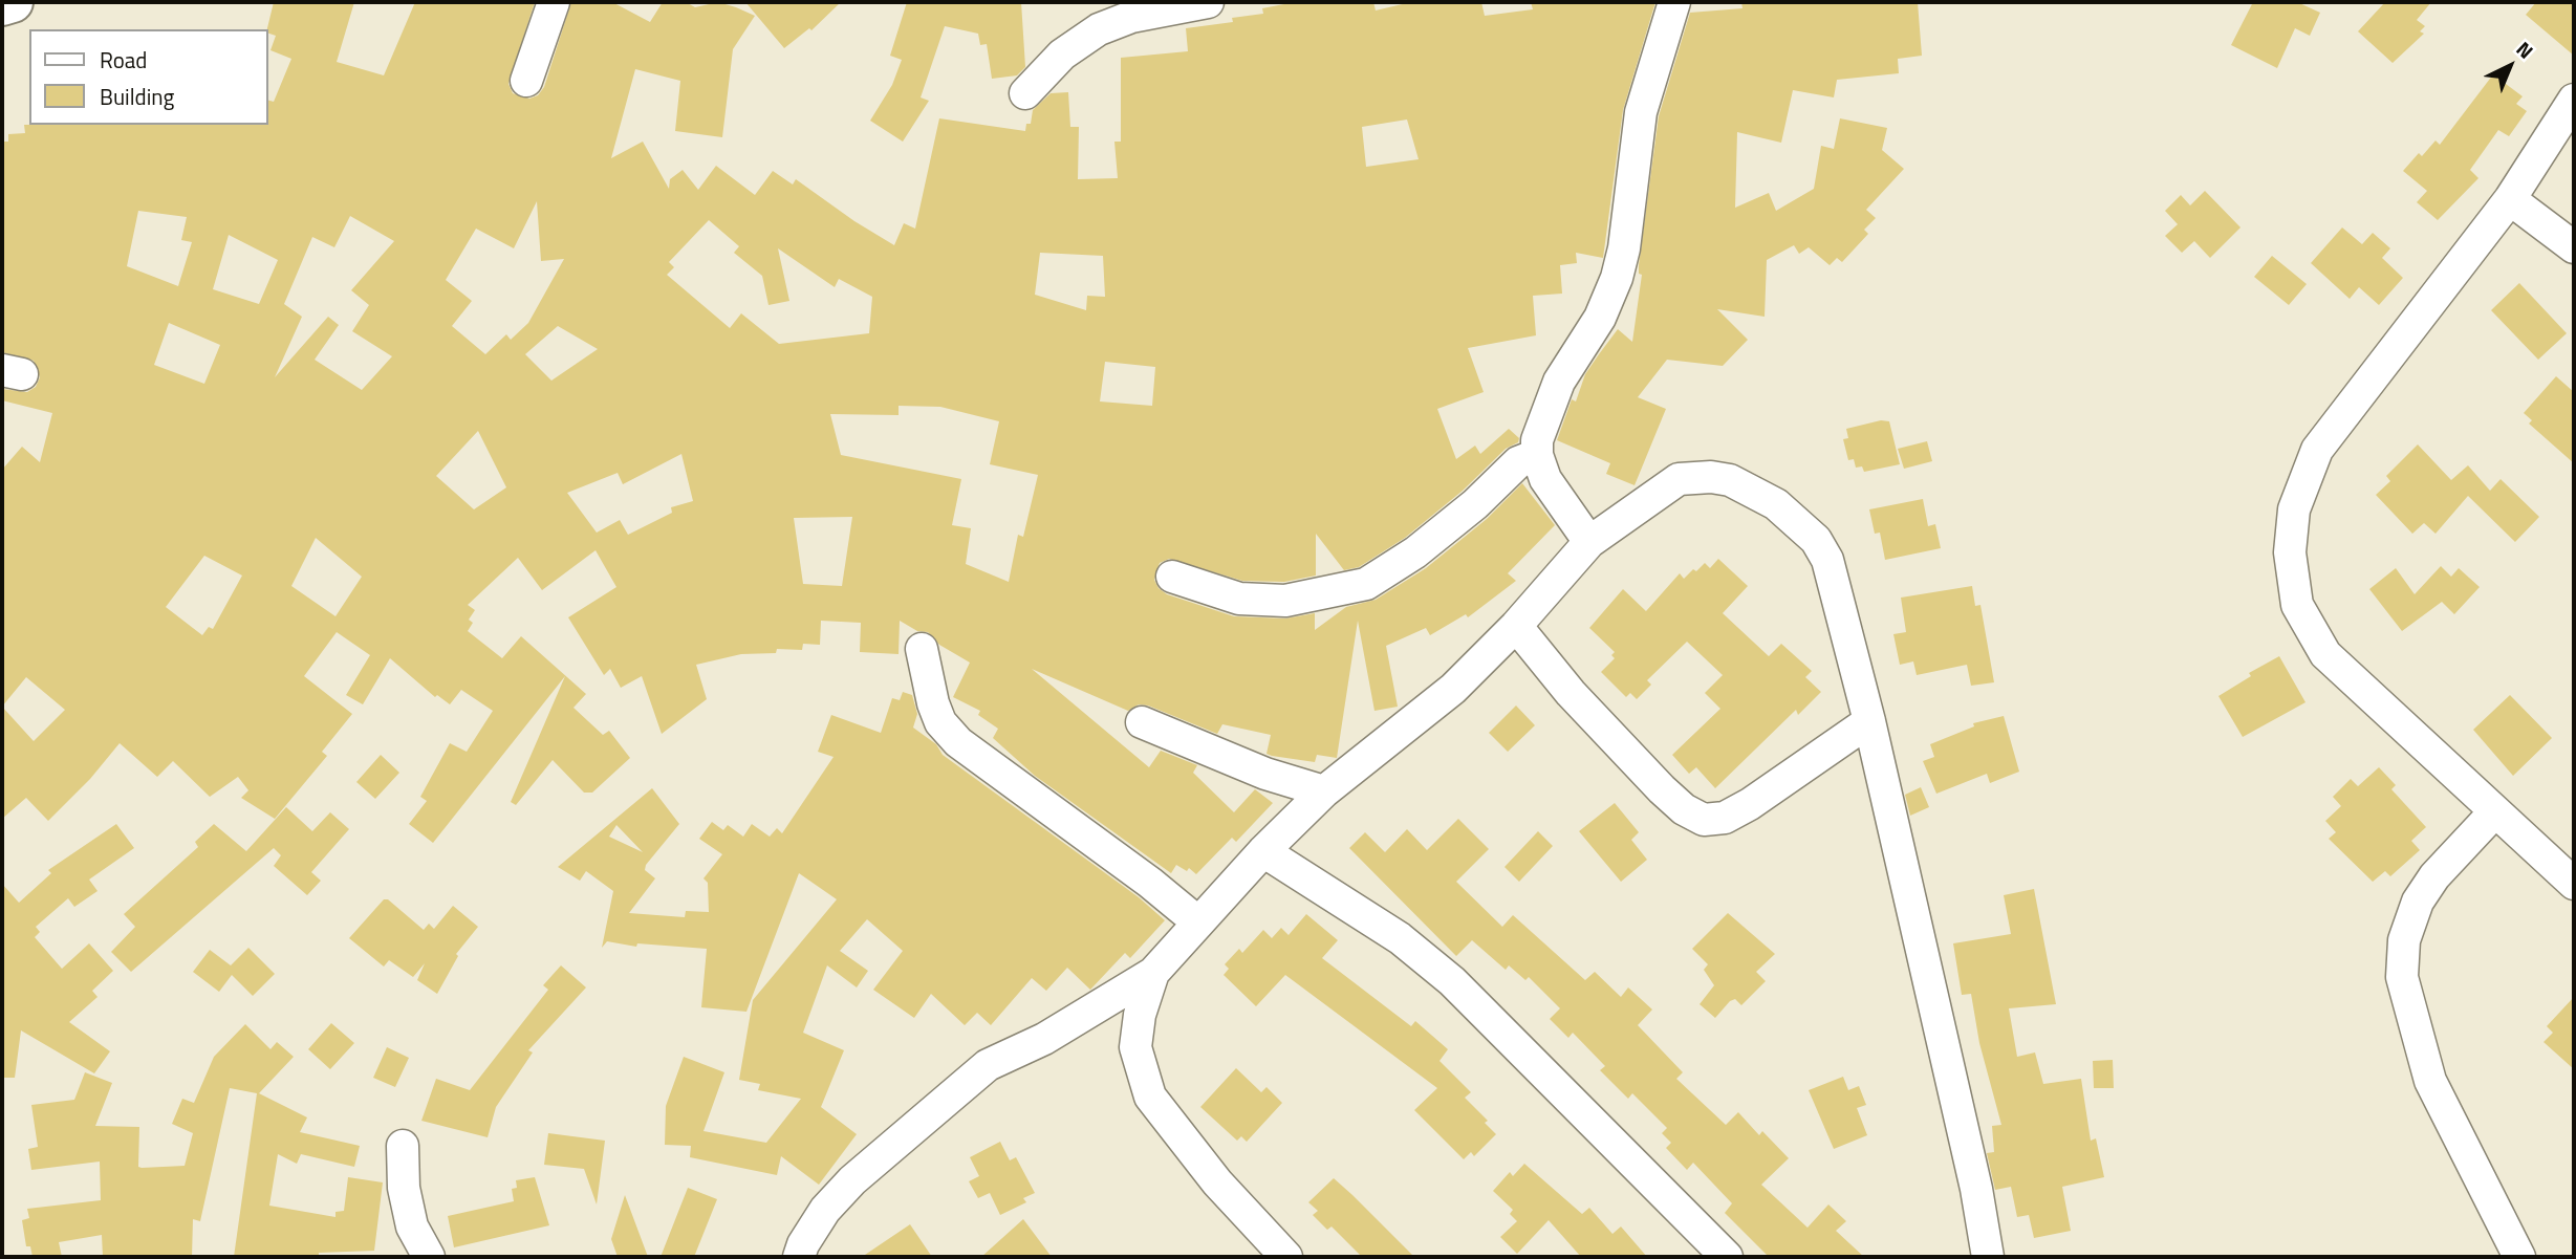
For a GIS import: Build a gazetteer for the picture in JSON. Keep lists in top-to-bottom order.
{
  "legend": ["Road", "Building"],
  "north": "top right"
}
